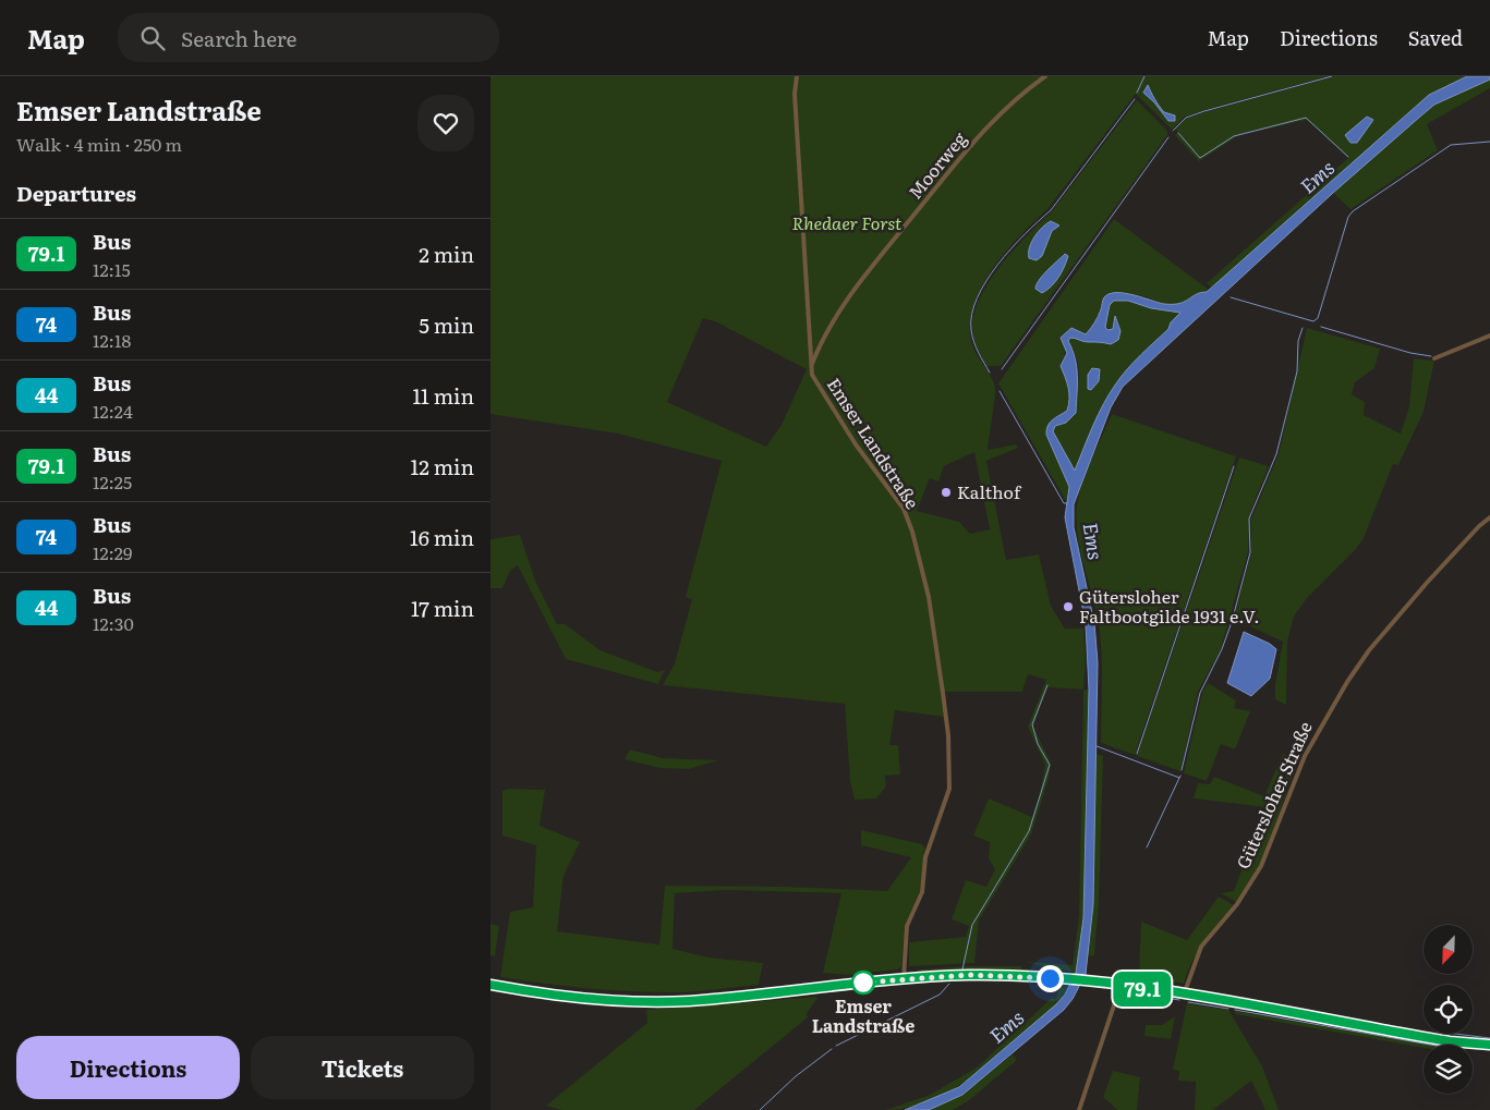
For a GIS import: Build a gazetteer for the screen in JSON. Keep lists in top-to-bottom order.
{
  "streets": {
    "street": ["Moorweg", "Emser Landstraße", "Gütersloher Straße"]
  },
  "crossings": [
    ["Moorweg", "Emser Landstraße"]
  ],
  "water": ["Ems"],
  "parks": ["Rhedaer Forst"],
  "places": ["Kalthof", "Gütersloher Faltbootgilde 1931 e.V.", "Emser Landstraße"],
  "lines": ["bus line 79.1"],
  "north": "bottom left",
  "page": {
    "header": "Map",
    "search": "Search here",
    "nav": ["Map", "Directions", "Saved"],
    "heading": [
      ["Emser Landstraße", "Walk · 4 min · 250 m"],
      "Departures"
    ],
    "on_map": "79.1",
    "list": [
      {
        "mark": "79.1",
        "name": "Bus",
        "note": "12:15",
        "value": "2 min"
      },
      {
        "mark": "74",
        "name": "Bus",
        "note": "12:18",
        "value": "5 min"
      },
      {
        "mark": "44",
        "name": "Bus",
        "note": "12:24",
        "value": "11 min"
      },
      {
        "mark": "79.1",
        "name": "Bus",
        "note": "12:25",
        "value": "12 min"
      },
      {
        "mark": "74",
        "name": "Bus",
        "note": "12:29",
        "value": "16 min"
      },
      {
        "mark": "44",
        "name": "Bus",
        "note": "12:30",
        "value": "17 min"
      }
    ],
    "buttons": ["Directions", "Tickets"]
  }
}
